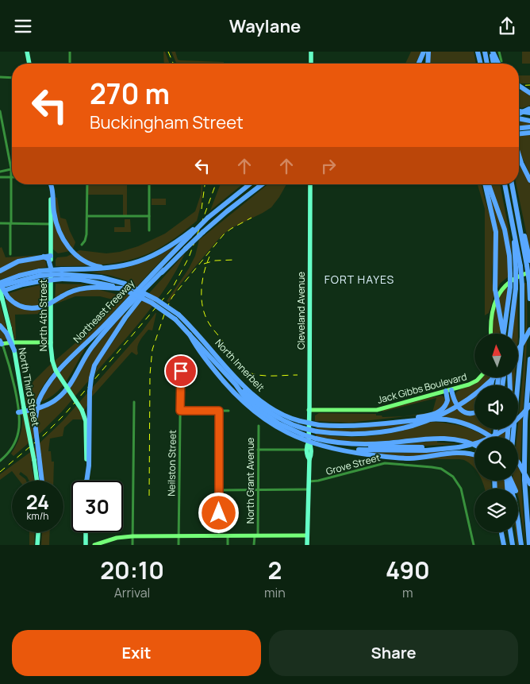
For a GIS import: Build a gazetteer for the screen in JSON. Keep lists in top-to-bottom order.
{
  "streets": {
    "highway": ["Northeast Freeway", "North Innerbelt"],
    "main road": ["Cleveland Avenue", "North 4th Street", "North Third Street"],
    "street": [
      "Jack Gibbs Boulevard",
      "Neilston Street",
      "Grove Street",
      "North Grant Avenue"
    ]
  },
  "crossings": [
    ["Cleveland Avenue", "Jack Gibbs Boulevard"],
    ["Cleveland Avenue", "Grove Street"]
  ],
  "districts": ["FORT HAYES"],
  "north": "top",
  "page": {
    "header": "Waylane",
    "turn": ["270 m", "Buckingham Street"],
    "speed": "24 km/h",
    "limit": "30",
    "eta": [
      "20:10",
      "Arrival",
      "2",
      "min",
      "490",
      "m"
    ],
    "buttons": ["Exit", "Share"]
  }
}
